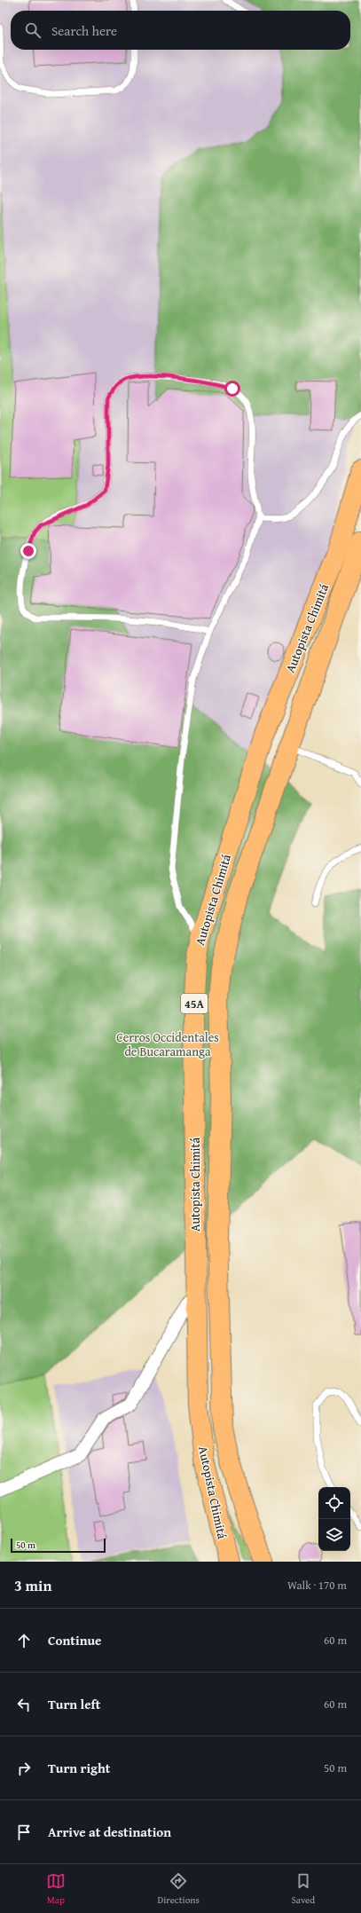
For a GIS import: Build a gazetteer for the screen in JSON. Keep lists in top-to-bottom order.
{
  "streets": {
    "highway": ["Autopista Chimitá", "45A"]
  },
  "parks": ["Cerros Occidentales de Bucaramanga"],
  "scale_bar": "50 m",
  "page": {
    "search": "Search here",
    "scale": "50 m",
    "heading": ["3 min", "Walk · 170 m"],
    "list": [
      ["Continue", "60 m"],
      ["Turn left", "60 m"],
      ["Turn right", "50 m"],
      "Arrive at destination"
    ],
    "nav": ["Map", "Directions", "Saved"]
  }
}
